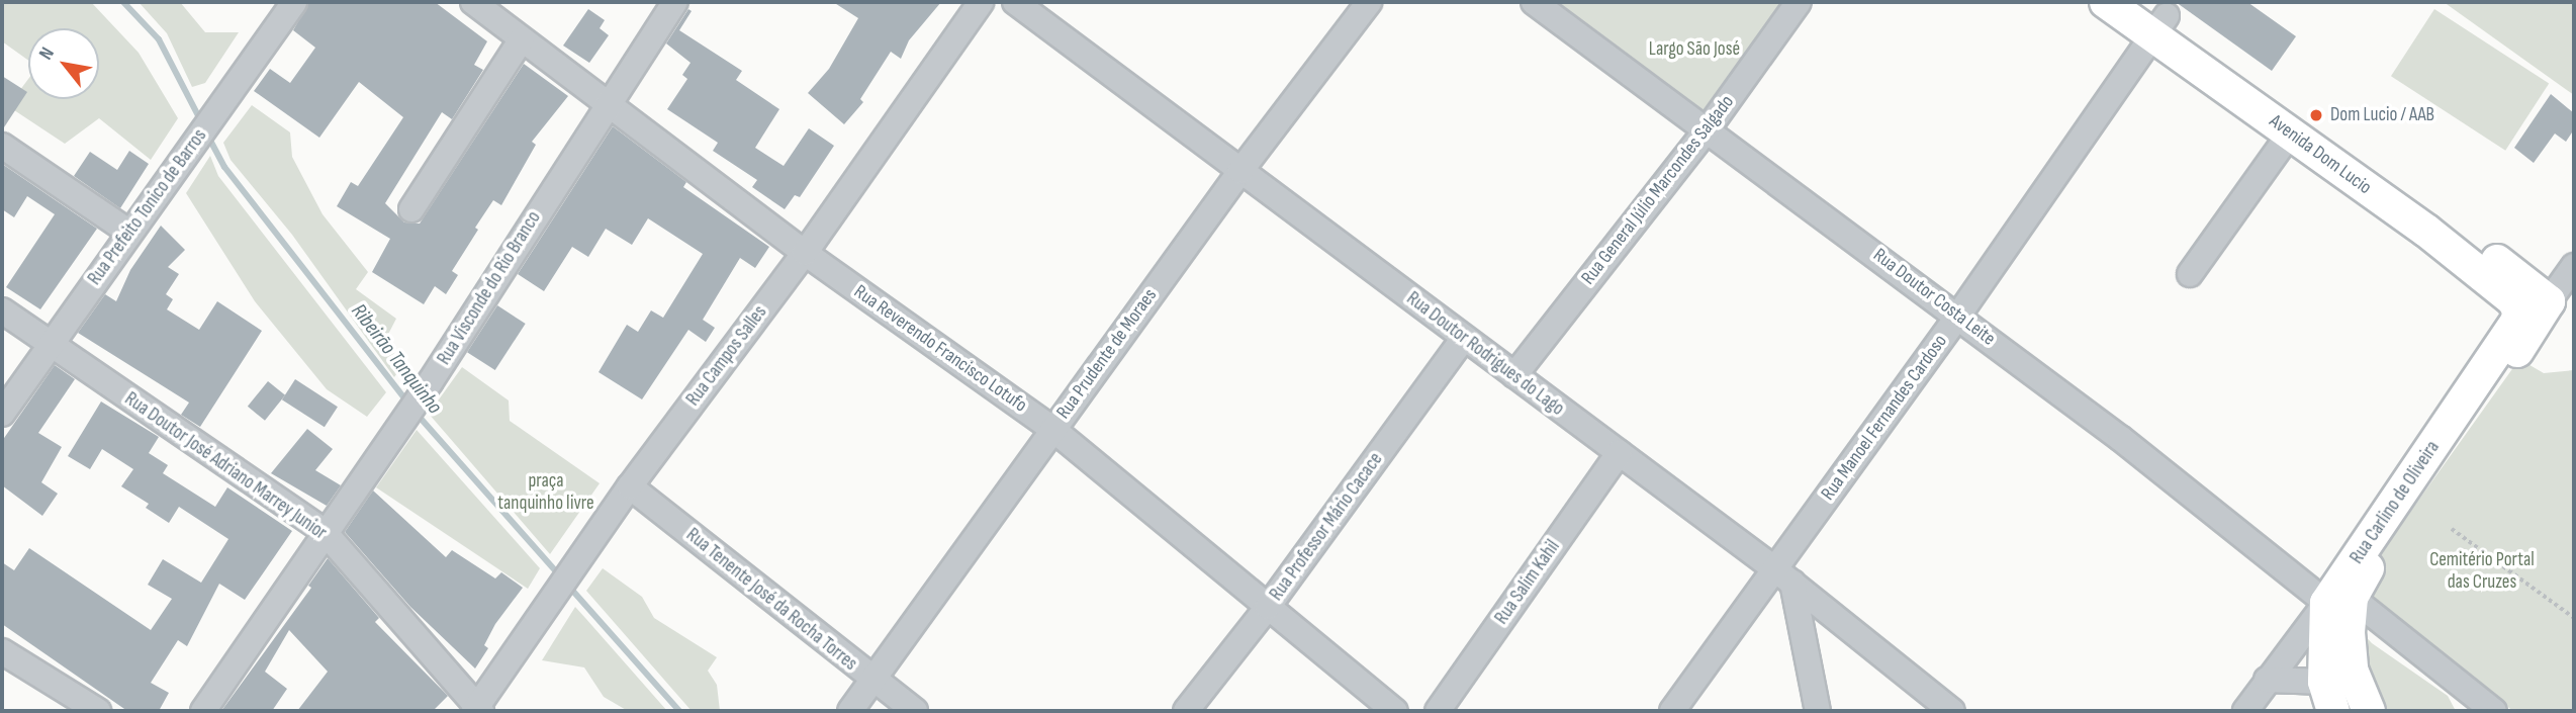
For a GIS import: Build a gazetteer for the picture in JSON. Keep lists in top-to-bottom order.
{
  "streets": {
    "main road": ["Avenida Dom Lucio", "Rua Carlino de Oliveira"],
    "street": [
      "Rua General Júlio Marcondes Salgado",
      "Rua Prefeito Tonico de Barros",
      "Rua Visconde do Rio Branco",
      "Rua Doutor Costa Leite",
      "Rua Reverendo Francisco Lotufo",
      "Rua Prudente de Moraes",
      "Rua Doutor Rodrigues do Lago",
      "Rua Campos Salles",
      "Rua Manoel Fernandes Cardoso",
      "Rua Doutor José Adriano Marrey Junior",
      "Rua Professor Mário Cacace",
      "Rua Salim Kahil",
      "Rua Tenente José da Rocha Torres"
    ]
  },
  "crossings": [
    ["Avenida Dom Lucio", "Rua Manoel Fernandes Cardoso"],
    ["Avenida Dom Lucio", "Rua Carlino de Oliveira"],
    ["Rua General Júlio Marcondes Salgado", "Rua Doutor Costa Leite"],
    ["Rua General Júlio Marcondes Salgado", "Rua Doutor Rodrigues do Lago"],
    ["Rua Prefeito Tonico de Barros", "Rua Doutor José Adriano Marrey Junior"],
    ["Rua Visconde do Rio Branco", "Rua Reverendo Francisco Lotufo"],
    ["Rua Visconde do Rio Branco", "Rua Doutor José Adriano Marrey Junior"],
    ["Rua Doutor Costa Leite", "Rua Manoel Fernandes Cardoso"],
    ["Rua Doutor Costa Leite", "Rua Carlino de Oliveira"],
    ["Rua Reverendo Francisco Lotufo", "Rua Prudente de Moraes"],
    ["Rua Reverendo Francisco Lotufo", "Rua Campos Salles"],
    ["Rua Reverendo Francisco Lotufo", "Rua Professor Mário Cacace"],
    ["Rua Prudente de Moraes", "Rua Doutor Rodrigues do Lago"],
    ["Rua Prudente de Moraes", "Rua Tenente José da Rocha Torres"],
    ["Rua Doutor Rodrigues do Lago", "Rua Manoel Fernandes Cardoso"],
    ["Rua Doutor Rodrigues do Lago", "Rua Professor Mário Cacace"],
    ["Rua Doutor Rodrigues do Lago", "Rua Salim Kahil"],
    ["Rua Campos Salles", "Rua Doutor José Adriano Marrey Junior"],
    ["Rua Campos Salles", "Rua Tenente José da Rocha Torres"]
  ],
  "water": ["Ribeirão Tanquinho"],
  "parks": ["Largo São José", "praça tanquinho livre", "Cemitério Portal das Cruzes"],
  "places": ["Dom Lucio / AAB"],
  "north": "top left"
}
